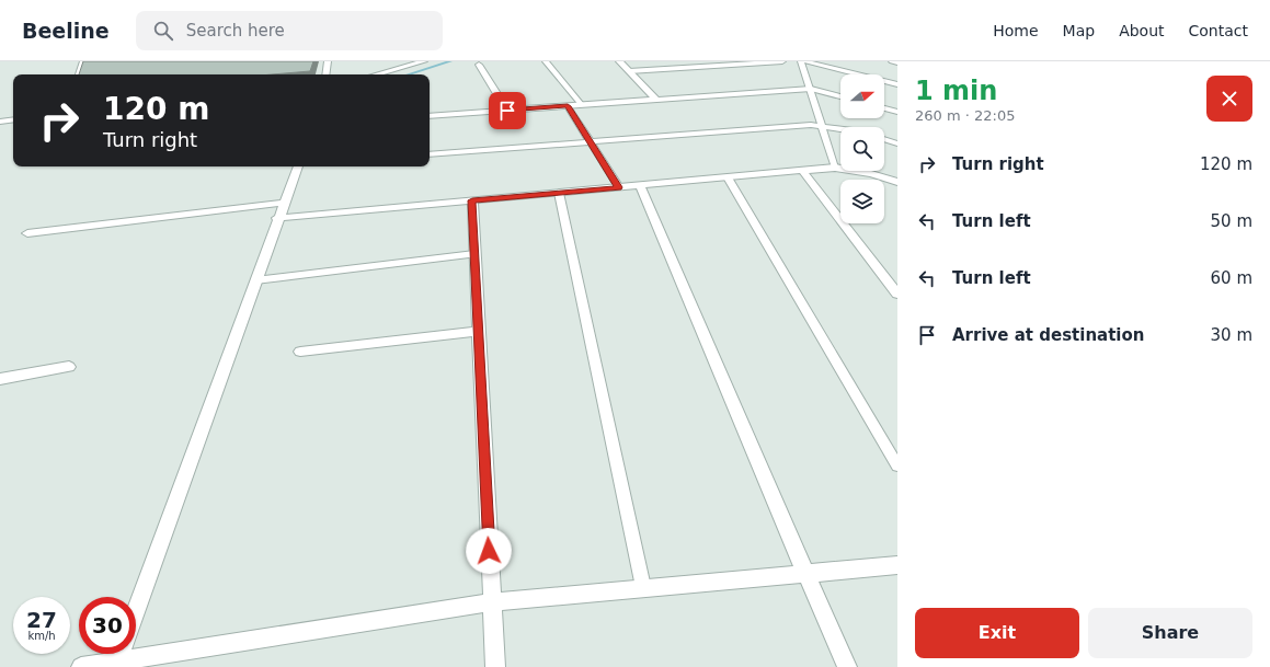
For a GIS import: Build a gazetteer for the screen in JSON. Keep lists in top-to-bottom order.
{
  "north": "right",
  "page": {
    "header": "Beeline",
    "search": "Search here",
    "nav": [
      "Home",
      "Map",
      "About",
      "Contact"
    ],
    "heading": ["1 min", "260 m · 22:05"],
    "turn": ["120 m", "Turn right"],
    "list": [
      {
        "name": "Turn right",
        "value": "120 m"
      },
      {
        "name": "Turn left",
        "value": "50 m"
      },
      {
        "name": "Turn left",
        "value": "60 m"
      },
      {
        "name": "Arrive at destination",
        "value": "30 m"
      }
    ],
    "speed": "27 km/h",
    "limit": "30",
    "buttons": ["Exit", "Share"]
  }
}
